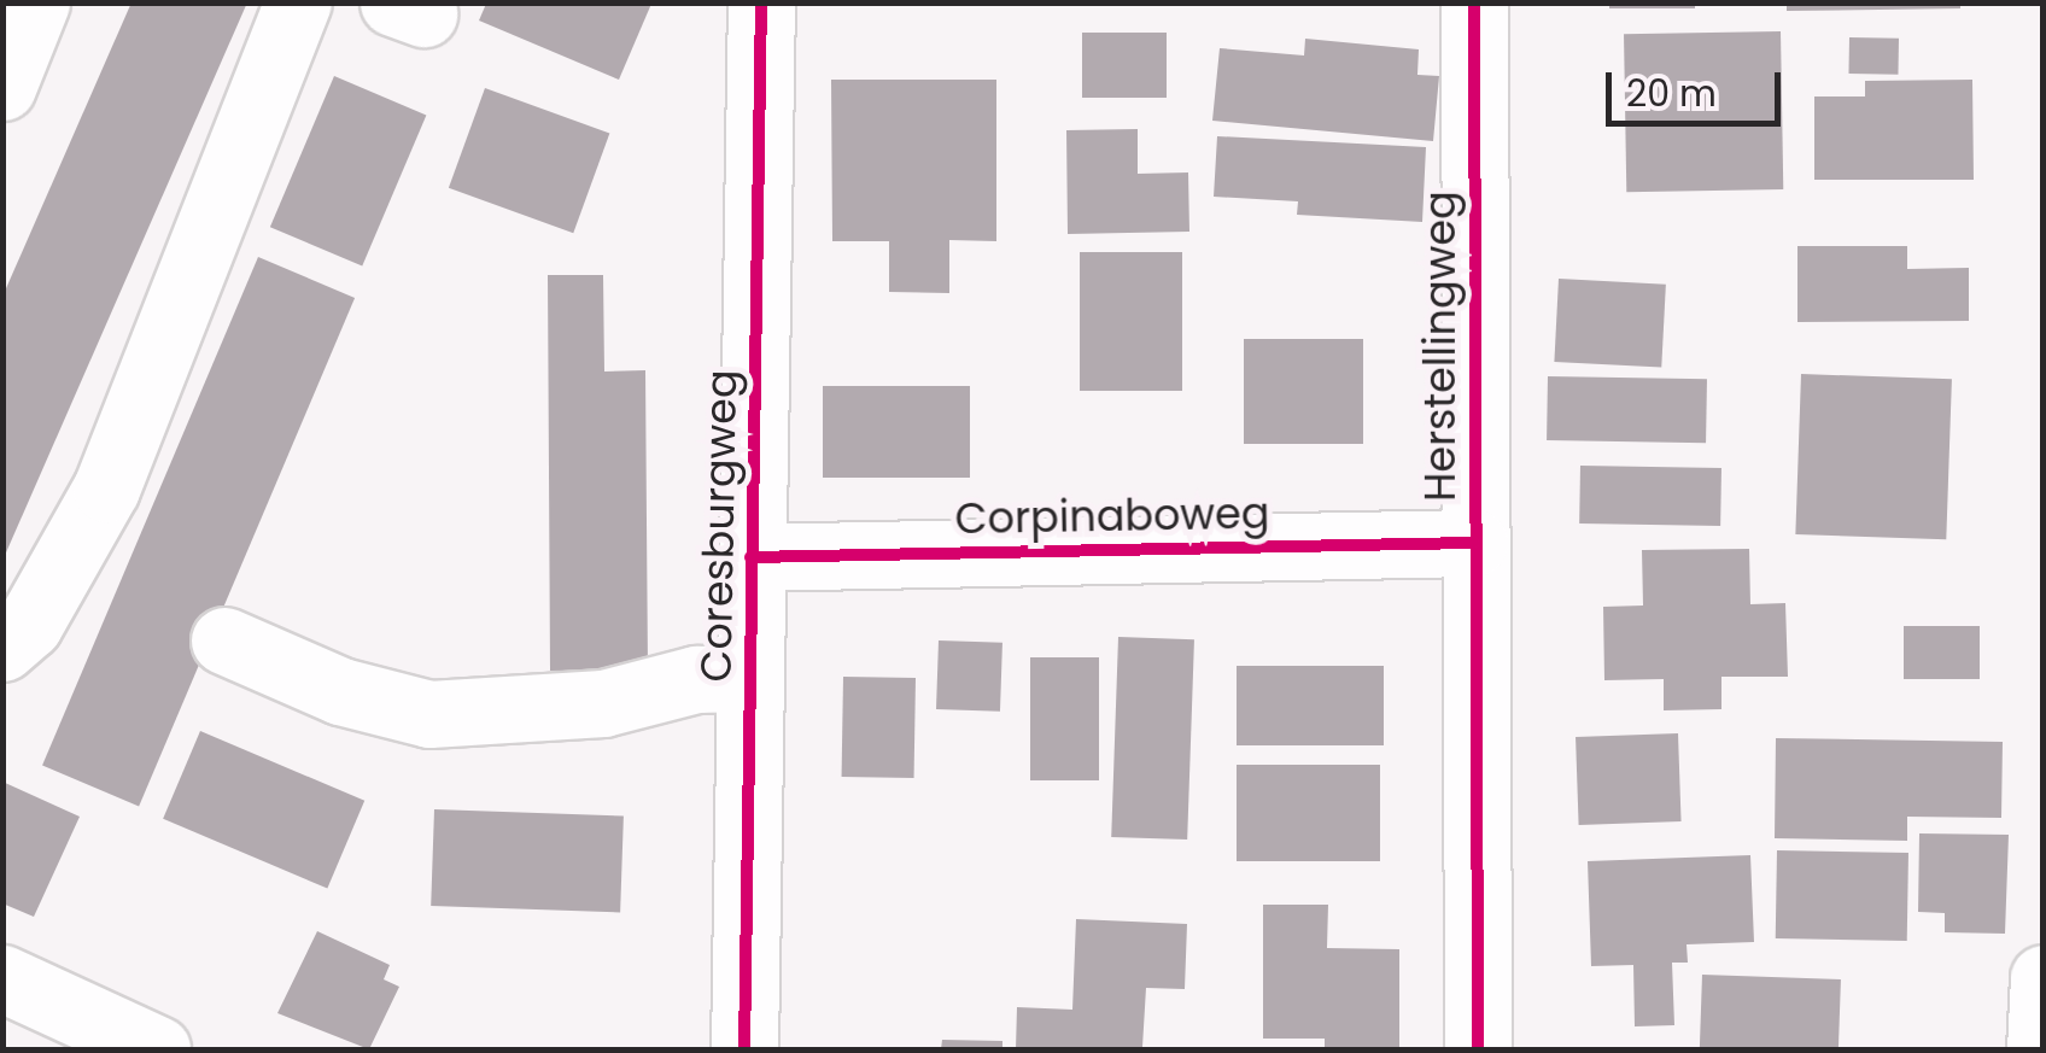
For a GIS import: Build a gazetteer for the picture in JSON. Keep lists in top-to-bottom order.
{
  "streets": {
    "street": ["Herstellingweg", "Corpinaboweg", "Coresburgweg"]
  },
  "crossings": [
    ["Herstellingweg", "Corpinaboweg"],
    ["Corpinaboweg", "Coresburgweg"]
  ],
  "scale_bar": "20 m"
}
